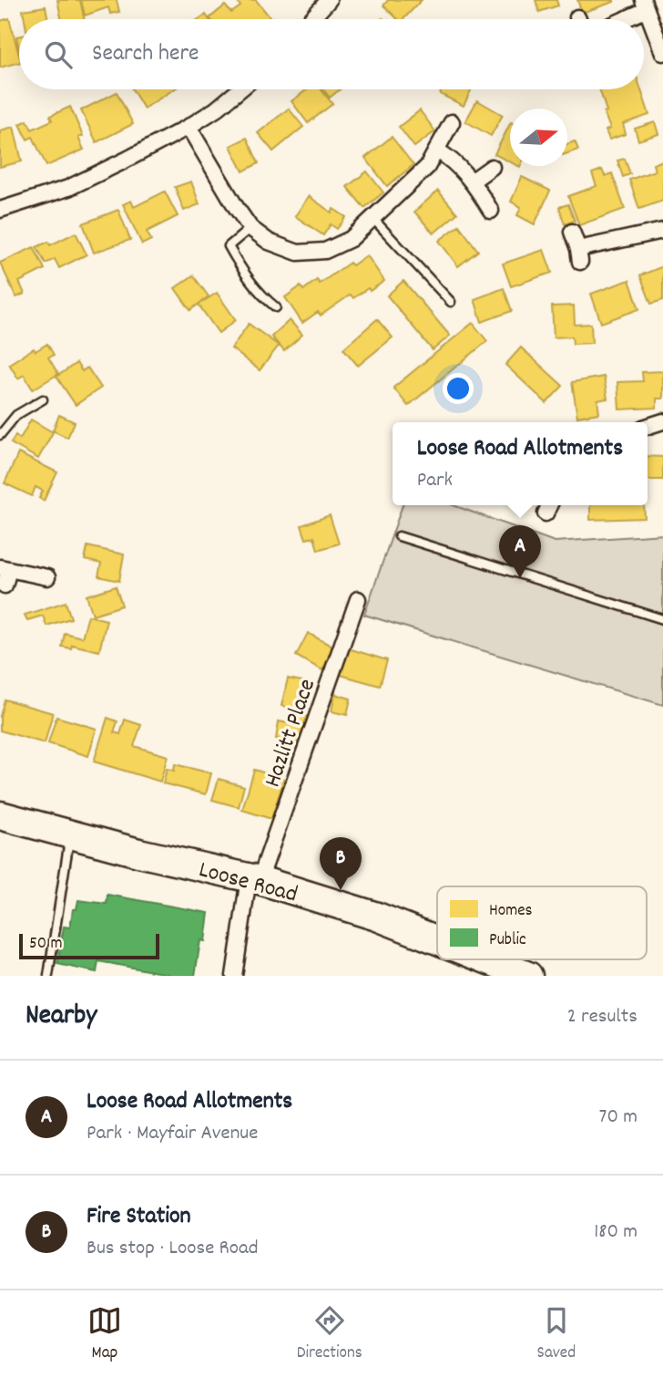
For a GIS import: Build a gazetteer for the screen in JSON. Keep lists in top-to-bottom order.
{
  "streets": {
    "highway": ["Loose Road"],
    "street": ["Hazlitt Place"]
  },
  "crossings": [
    ["Hazlitt Place", "Loose Road"]
  ],
  "legend": ["Homes", "Public"],
  "scale_bar": "50 m",
  "north": "right",
  "page": {
    "search": "Search here",
    "popup": ["Loose Road Allotments", "Park"],
    "pins": ["A", "B"],
    "scale": "50 m",
    "heading": ["Nearby", "2 results"],
    "list": [
      {
        "mark": "A",
        "name": "Loose Road Allotments",
        "note": "Park · Mayfair Avenue",
        "value": "70 m"
      },
      {
        "mark": "B",
        "name": "Fire Station",
        "note": "Bus stop · Loose Road",
        "value": "180 m"
      }
    ],
    "nav": ["Map", "Directions", "Saved"]
  }
}
